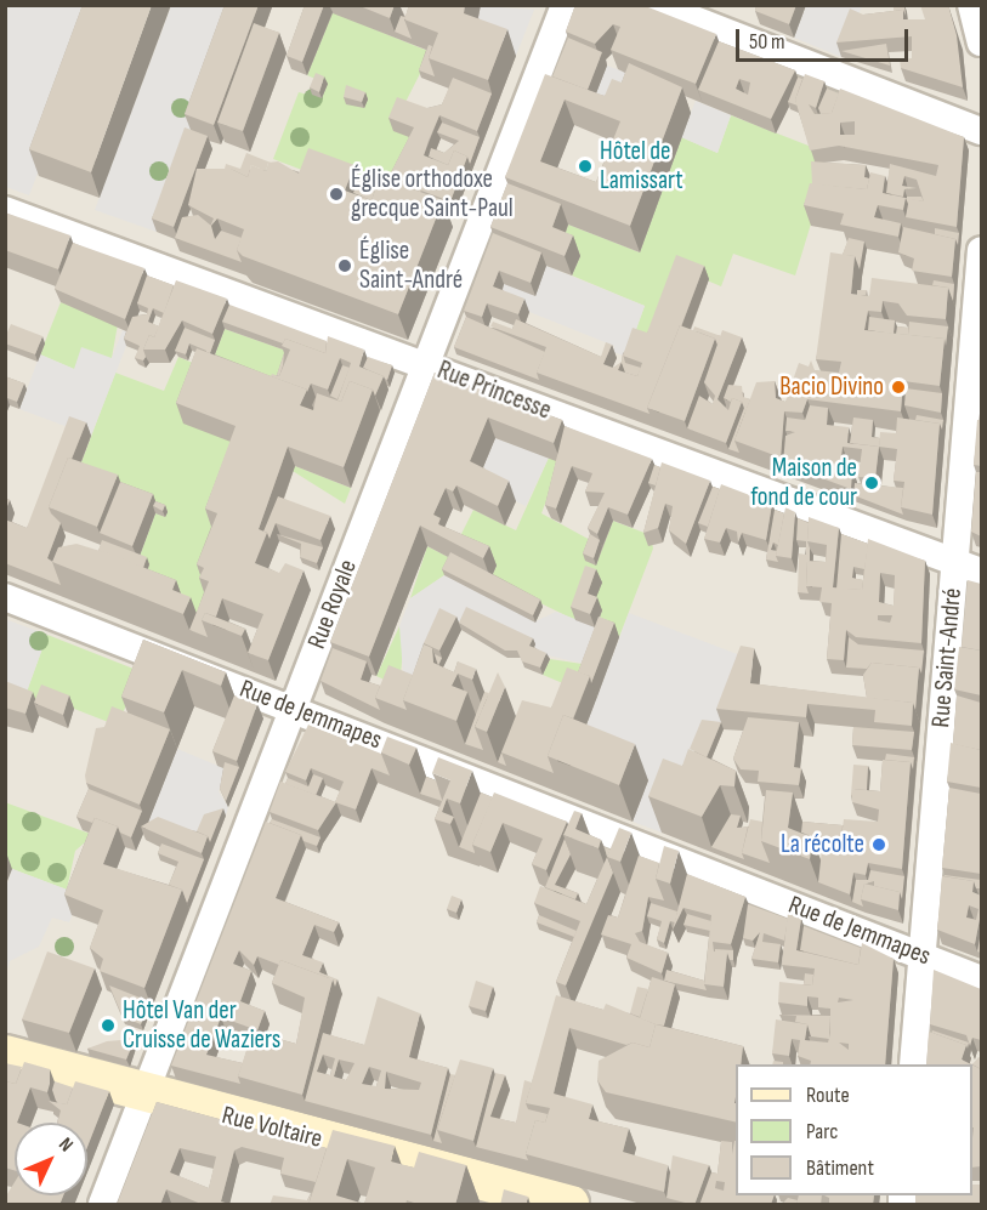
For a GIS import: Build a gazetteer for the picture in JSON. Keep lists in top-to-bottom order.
{
  "streets": {
    "street": [
      "Rue Princesse",
      "Rue Royale",
      "Rue Saint-André",
      "Rue de Jemmapes",
      "Rue Voltaire"
    ]
  },
  "crossings": [
    ["Rue Princesse", "Rue Royale"],
    ["Rue Princesse", "Rue Saint-André"],
    ["Rue Royale", "Rue de Jemmapes"],
    ["Rue Royale", "Rue Voltaire"],
    ["Rue Saint-André", "Rue de Jemmapes"]
  ],
  "places": [
    "Hôtel de Lamissart",
    "Église orthodoxe grecque Saint-Paul",
    "Église Saint-André",
    "Bacio Divino",
    "Maison de fond de cour",
    "La récolte",
    "Hôtel Van der Cruisse de Waziers"
  ],
  "legend": ["Route", "Parc", "Bâtiment"],
  "scale_bar": "50 m",
  "north": "top right"
}
